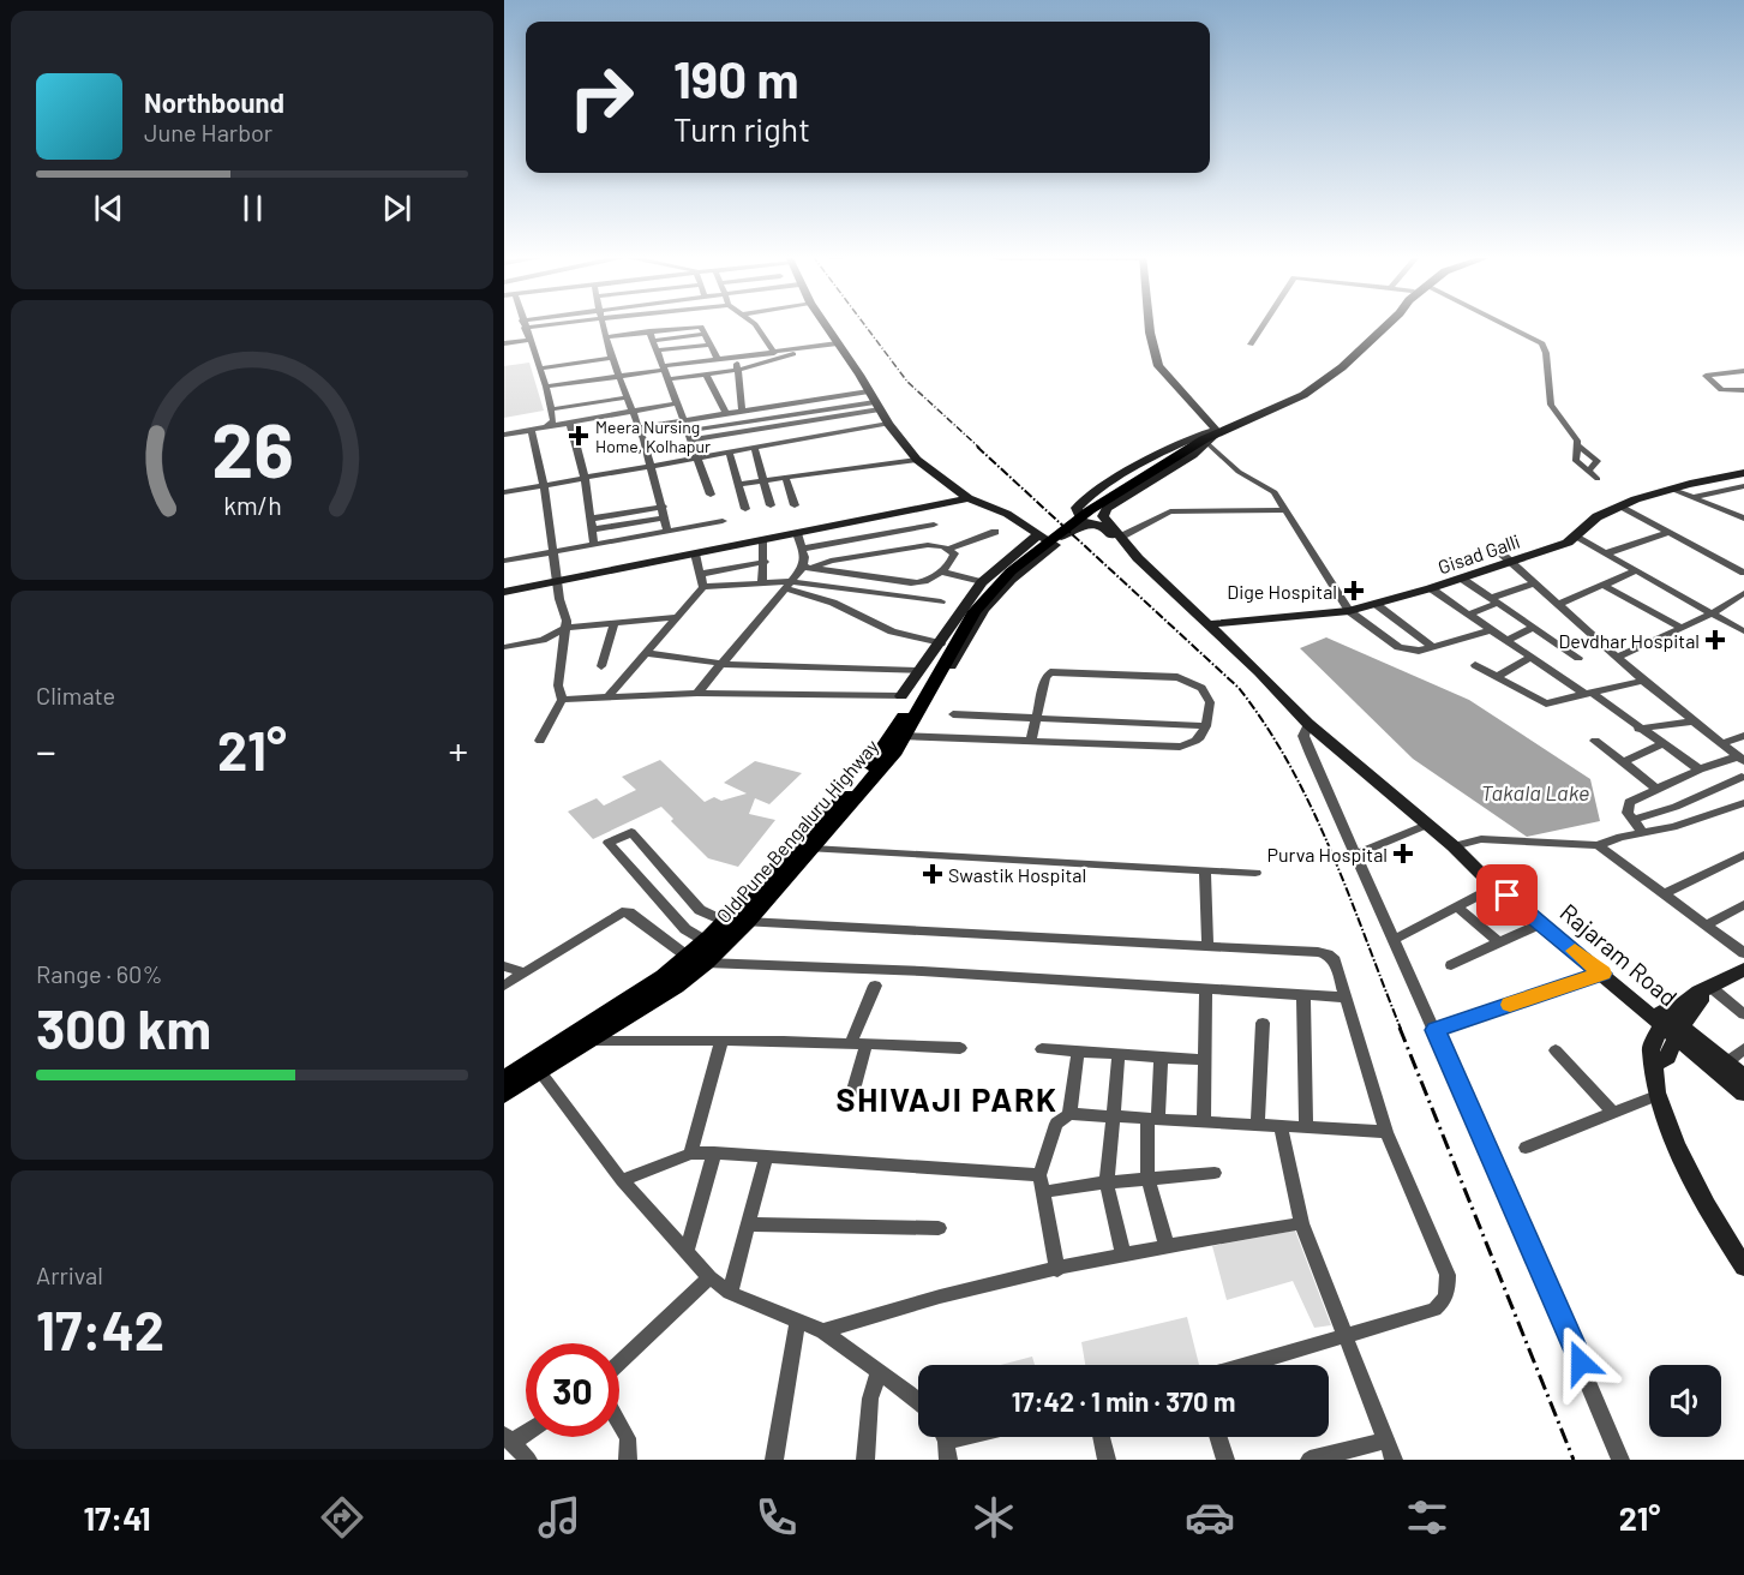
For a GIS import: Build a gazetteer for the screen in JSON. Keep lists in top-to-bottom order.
{
  "streets": {
    "main road": ["Old Pune Bengaluru Highway"],
    "street": ["Gisad Galli", "Rajaram Road"]
  },
  "districts": ["SHIVAJI PARK"],
  "water": ["Takala Lake"],
  "places": {
    "health": [
      "Meera Nursing Home, Kolhapur",
      "Dige Hospital",
      "Devdhar Hospital",
      "Purva Hospital",
      "Swastik Hospital"
    ]
  },
  "page": {
    "turn": ["190 m", "Turn right"],
    "song": ["Northbound", "June Harbor"],
    "tile": [
      "Climate",
      ["Range · 60%", "300 km"],
      ["Arrival", "17:42"]
    ],
    "heat": ["−", "21°", "+"],
    "limit": "30",
    "trip": "17:42 · 1 min · 370 m",
    "tabs": ["17:41", "21°"],
    "gauge": ["26", "km/h"]
  }
}
